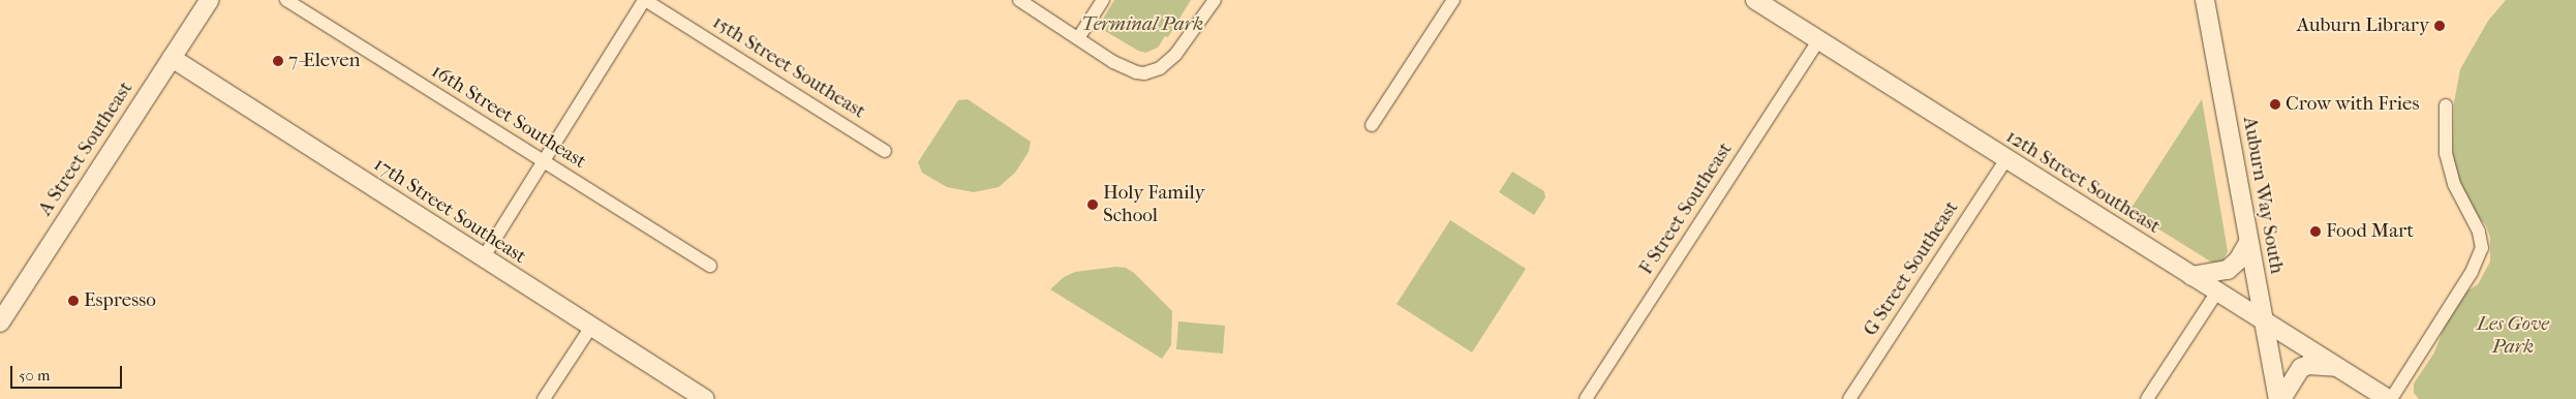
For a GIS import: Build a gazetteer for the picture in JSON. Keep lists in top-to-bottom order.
{
  "streets": {
    "street": [
      "15th Street Southeast",
      "16th Street Southeast",
      "A Street Southeast",
      "12th Street Southeast",
      "Auburn Way South",
      "F Street Southeast",
      "17th Street Southeast",
      "G Street Southeast"
    ]
  },
  "crossings": [
    ["A Street Southeast", "17th Street Southeast"],
    ["12th Street Southeast", "Auburn Way South"],
    ["12th Street Southeast", "F Street Southeast"],
    ["12th Street Southeast", "G Street Southeast"]
  ],
  "parks": ["Terminal Park", "Les Gove Park"],
  "places": [
    "Auburn Library",
    "7-Eleven",
    "Crow with Fries",
    "Holy Family School",
    "Food Mart",
    "Espresso"
  ],
  "scale_bar": "50 m"
}
